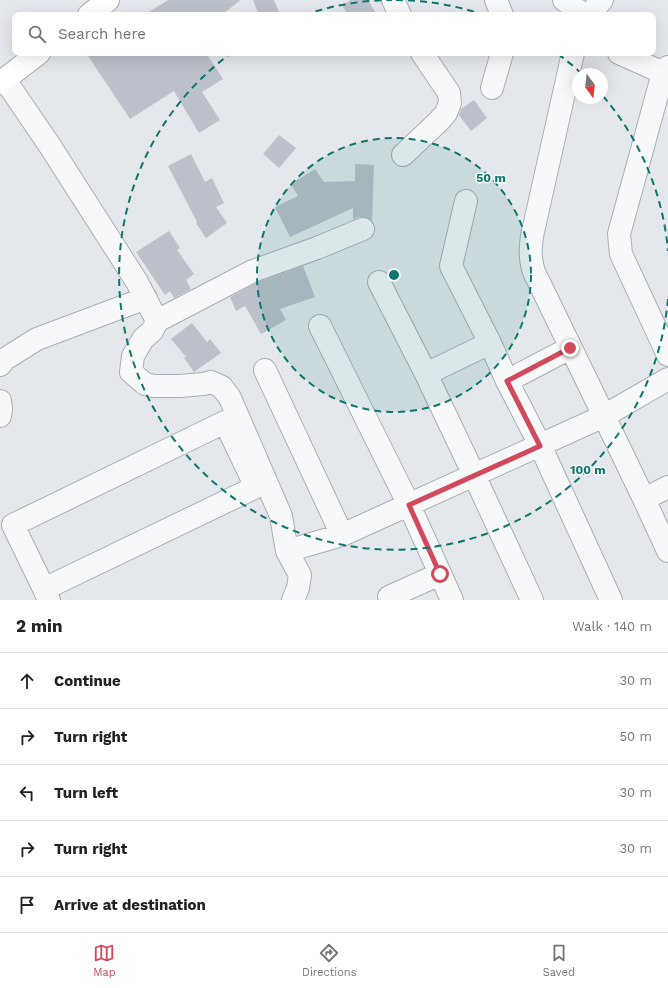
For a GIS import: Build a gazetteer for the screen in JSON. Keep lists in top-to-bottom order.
{
  "north": "bottom",
  "page": {
    "search": "Search here",
    "heading": ["2 min", "Walk · 140 m"],
    "list": [
      ["Continue", "30 m"],
      ["Turn right", "50 m"],
      ["Turn left", "30 m"],
      ["Turn right", "30 m"],
      "Arrive at destination"
    ],
    "nav": ["Map", "Directions", "Saved"]
  },
  "rings": ["50 m", "100 m"]
}
